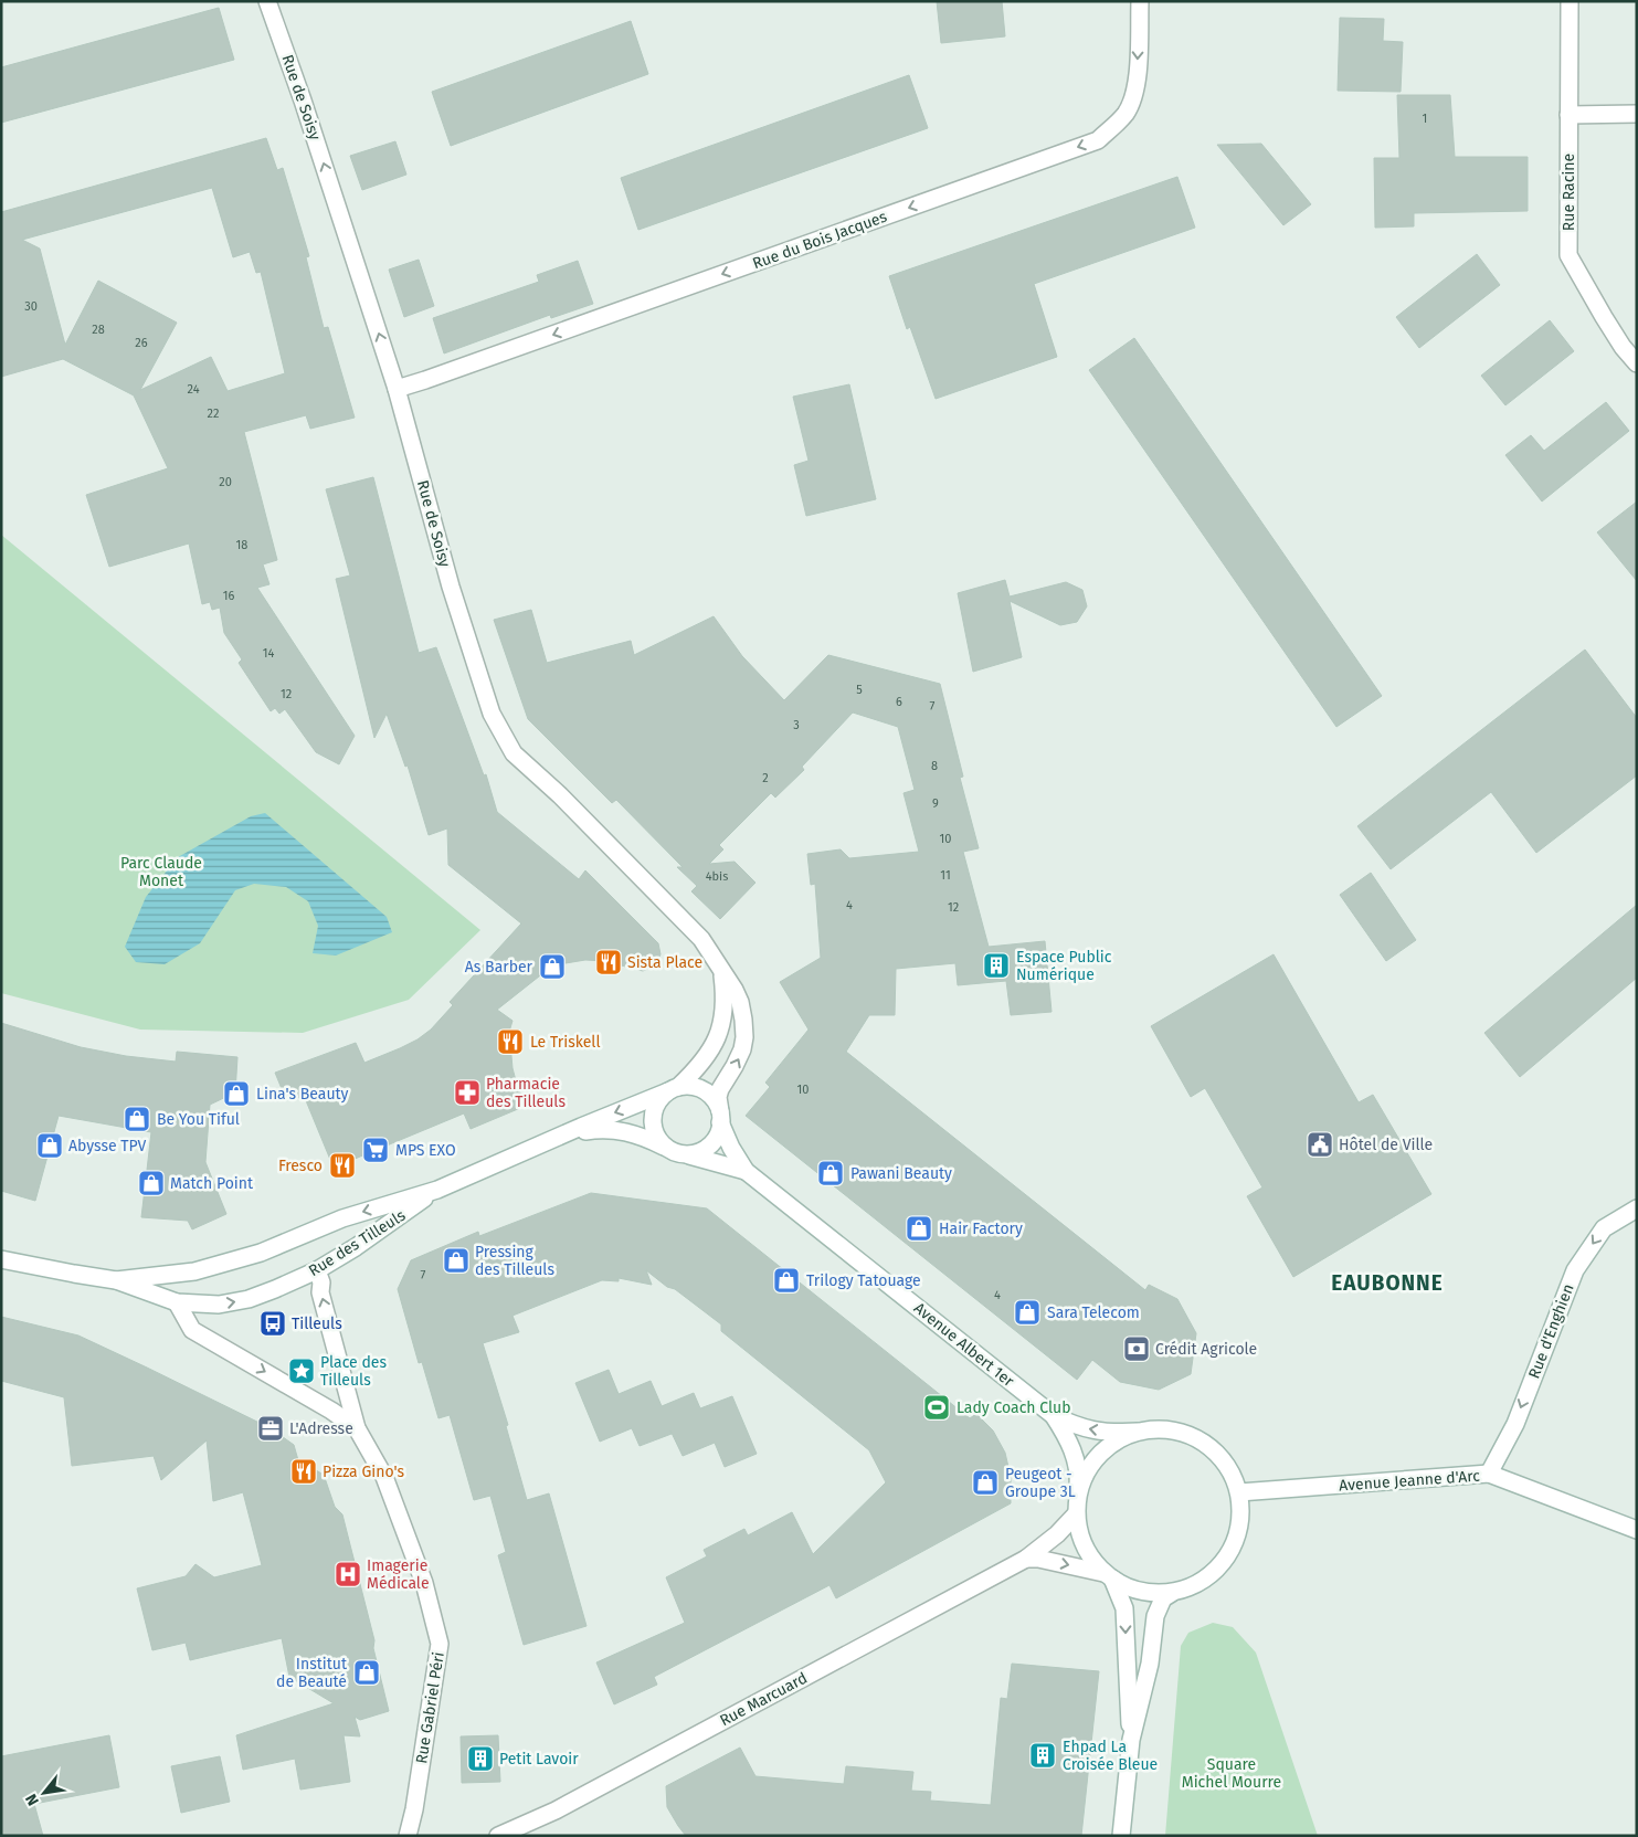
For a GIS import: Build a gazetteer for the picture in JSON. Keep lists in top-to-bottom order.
{
  "streets": {
    "street": [
      "Rue de Soisy",
      "Rue Racine",
      "Rue du Bois Jacques",
      "Rue des Tilleuls",
      "Rue d'Enghien",
      "Avenue Albert 1er",
      "Avenue Jeanne d'Arc",
      "Rue Marcuard",
      "Rue Gabriel Péri"
    ]
  },
  "crossings": [
    ["Rue de Soisy", "Rue du Bois Jacques"],
    ["Rue de Soisy", "Rue des Tilleuls"],
    ["Rue de Soisy", "Avenue Albert 1er"],
    ["Rue des Tilleuls", "Avenue Albert 1er"],
    ["Rue des Tilleuls", "Rue Gabriel Péri"],
    ["Rue d'Enghien", "Avenue Jeanne d'Arc"],
    ["Avenue Albert 1er", "Avenue Jeanne d'Arc"],
    ["Avenue Albert 1er", "Rue Marcuard"],
    ["Avenue Jeanne d'Arc", "Rue Marcuard"]
  ],
  "one_way": ["Rue de Soisy", "Rue du Bois Jacques", "Rue d'Enghien"],
  "districts": ["EAUBONNE"],
  "parks": ["Parc Claude Monet", "Square Michel Mourre"],
  "places": {
    "restaurant": [
      "Sista Place",
      "Le Triskell",
      "Fresco",
      "Pizza Gino's"
    ],
    "building": ["Espace Public Numérique", "Ehpad La Croisée Bleue", "Petit Lavoir"],
    "shop": [
      "As Barber",
      "Lina's Beauty",
      "Be You Tiful",
      "Abysse TPV",
      "Pawani Beauty",
      "Match Point",
      "Hair Factory",
      "Pressing des Tilleuls",
      "Trilogy Tatouage",
      "Sara Telecom",
      "Peugeot - Groupe 3L",
      "Institut de Beauté"
    ],
    "pharmacy": ["Pharmacie des Tilleuls"],
    "public building": ["Hôtel de Ville"],
    "supermarket": ["MPS EXO"],
    "bus stop": ["Tilleuls"],
    "bank": ["Crédit Agricole"],
    "place": ["Place des Tilleuls"],
    "sports": ["Lady Coach Club"],
    "office": ["L'Adresse"],
    "hospital": ["Imagerie Médicale"]
  },
  "house_numbers": [
    "1",
    "30",
    "28",
    "26",
    "24",
    "22",
    "20",
    "18",
    "16",
    "14",
    "5",
    "12",
    "6",
    "7",
    "3",
    "8",
    "2",
    "9",
    "10",
    "11",
    "4bis",
    "4",
    "12",
    "10",
    "7",
    "4"
  ],
  "north": "bottom left"
}
